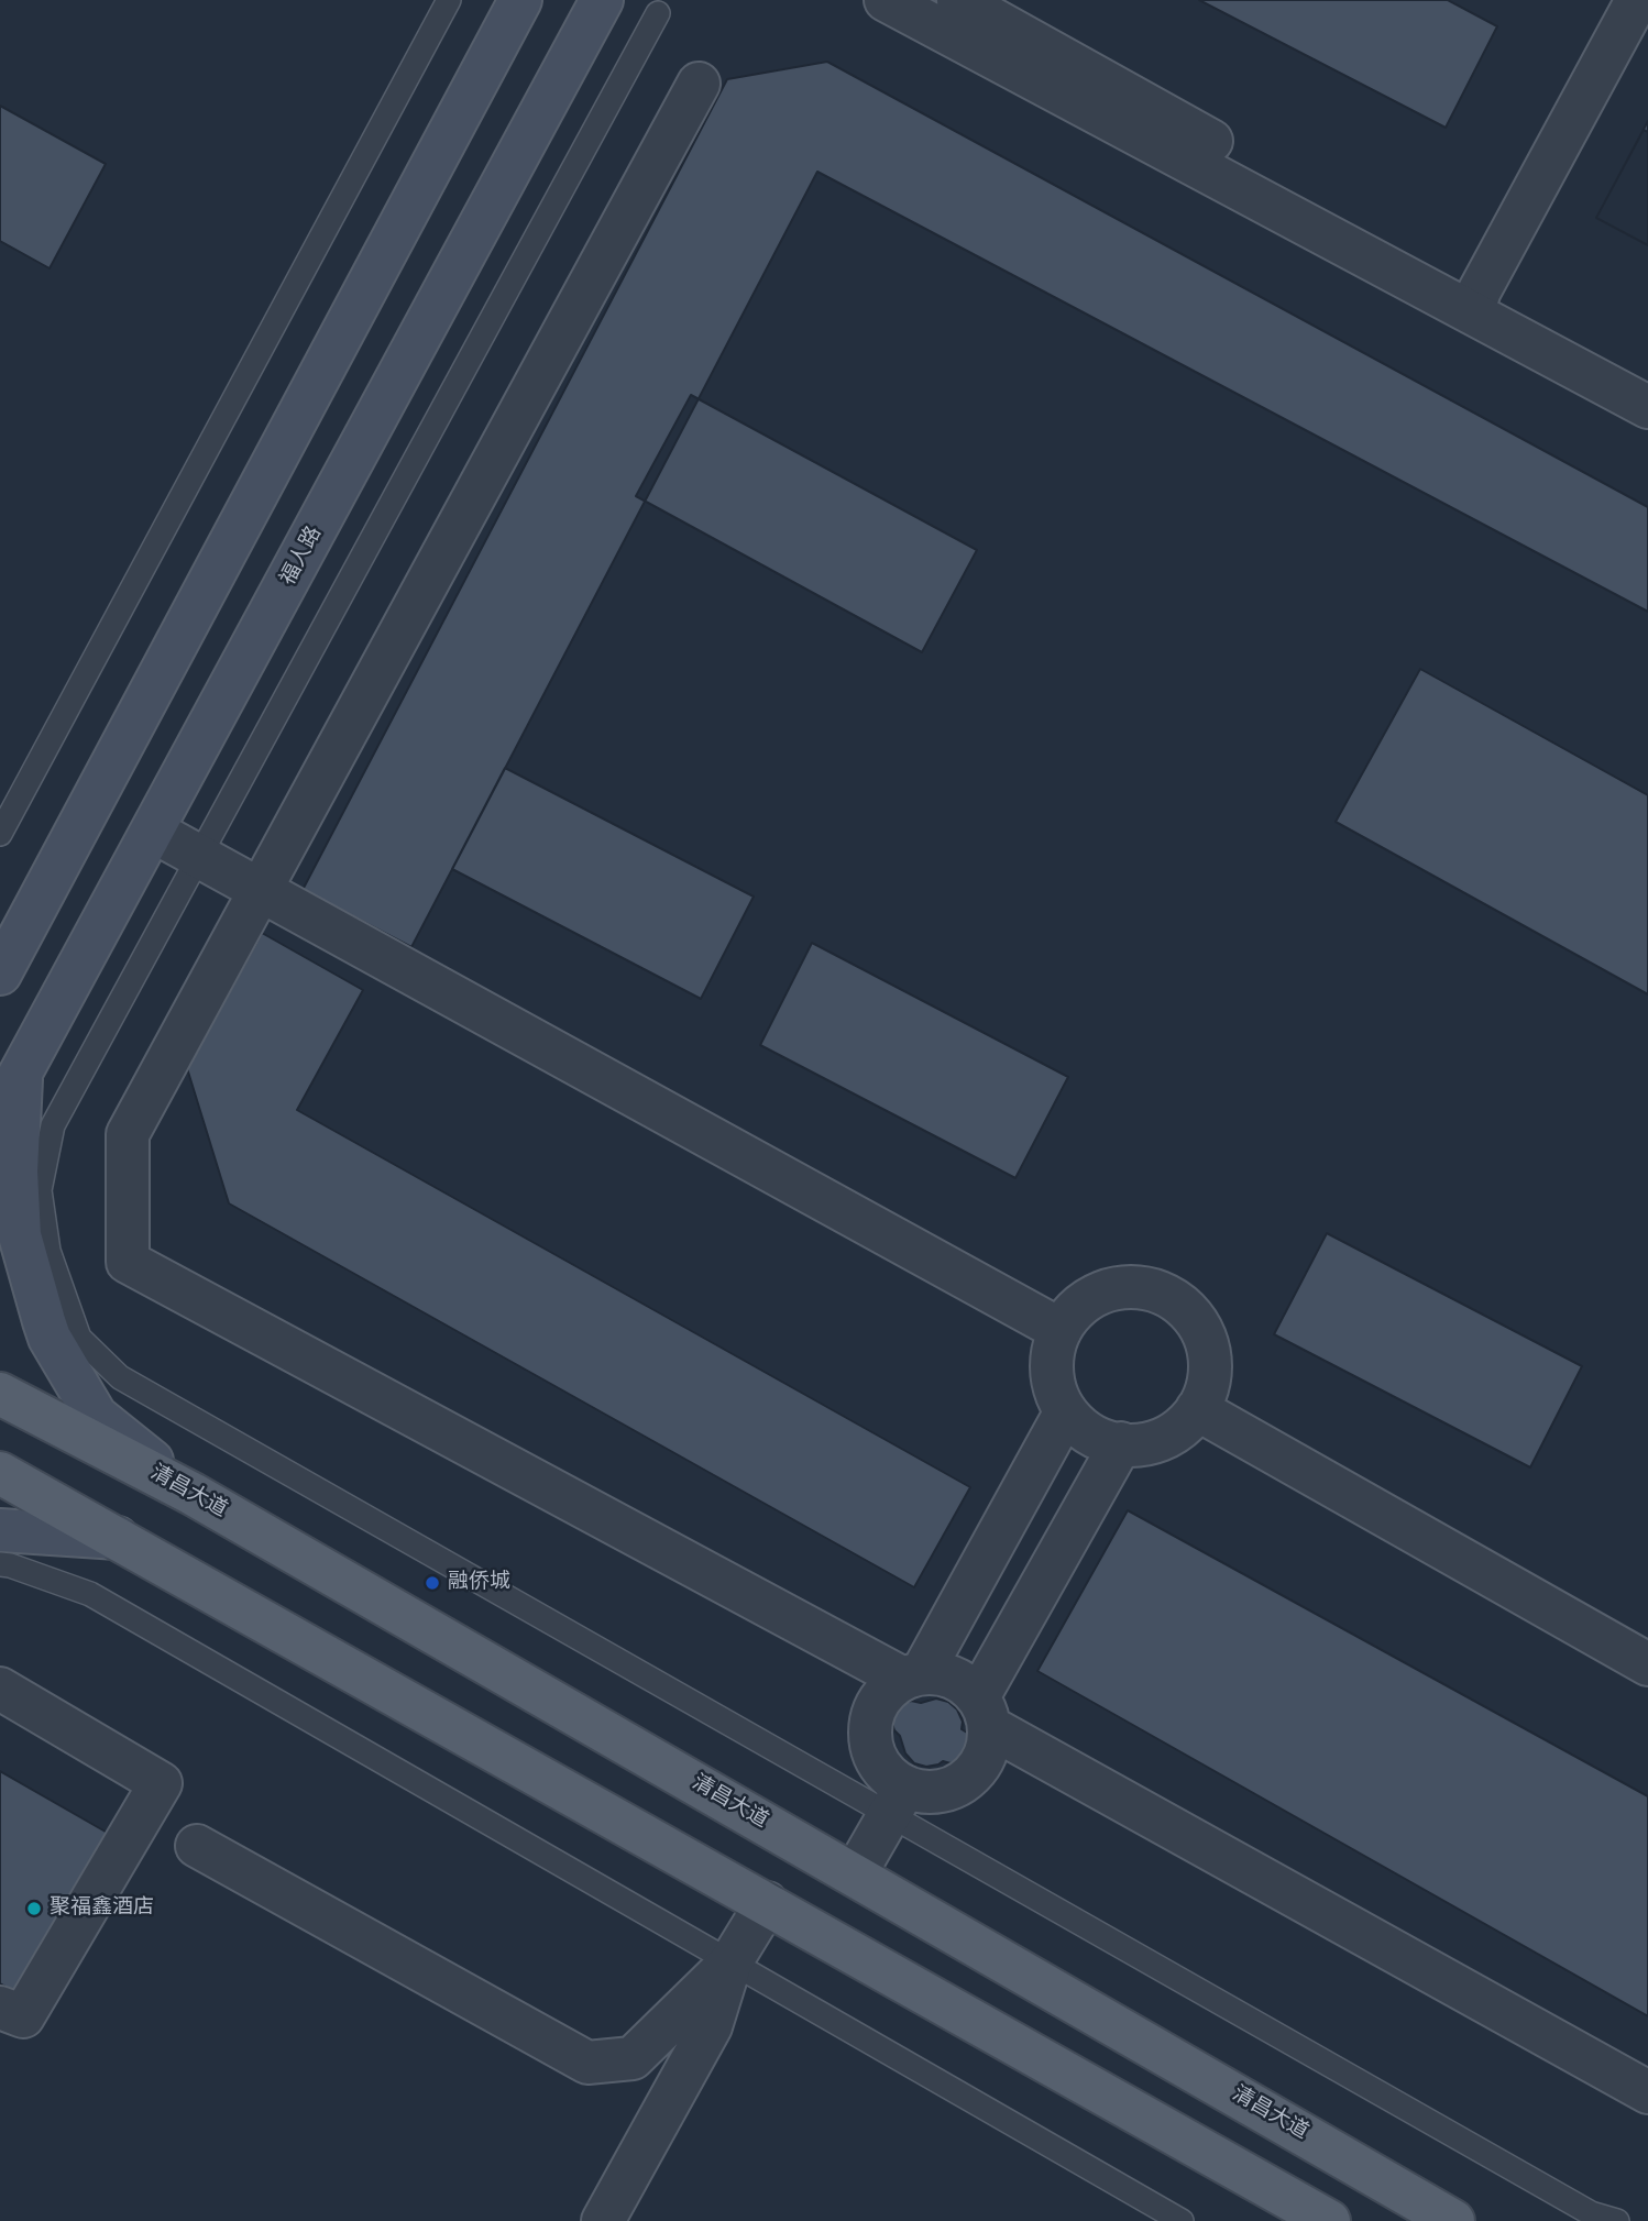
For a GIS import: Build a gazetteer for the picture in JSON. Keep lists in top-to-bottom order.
{
  "streets": {
    "main road": ["福人路", "清昌大道"]
  },
  "places": ["融侨城", "聚福鑫酒店"]
}
